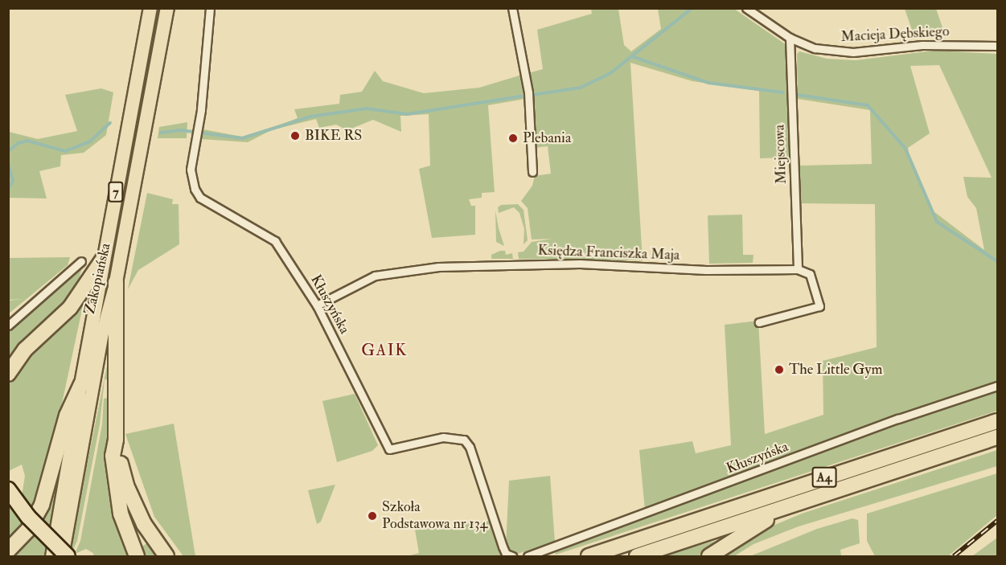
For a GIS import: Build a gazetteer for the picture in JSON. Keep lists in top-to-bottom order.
{
  "streets": {
    "highway": ["7", "Zakopiańska", "A4"],
    "street": [
      "Macieja Dębskiego",
      "Miejscowa",
      "Księdza Franciszka Maja",
      "Kłuszyńska"
    ]
  },
  "crossings": [
    ["Macieja Dębskiego", "Miejscowa"],
    ["Miejscowa", "Księdza Franciszka Maja"],
    ["Księdza Franciszka Maja", "Kłuszyńska"]
  ],
  "districts": ["GAIK"],
  "places": [
    "BIKE RS",
    "Plebania",
    "The Little Gym",
    "Szkoła Podstawowa nr 134"
  ]
}
